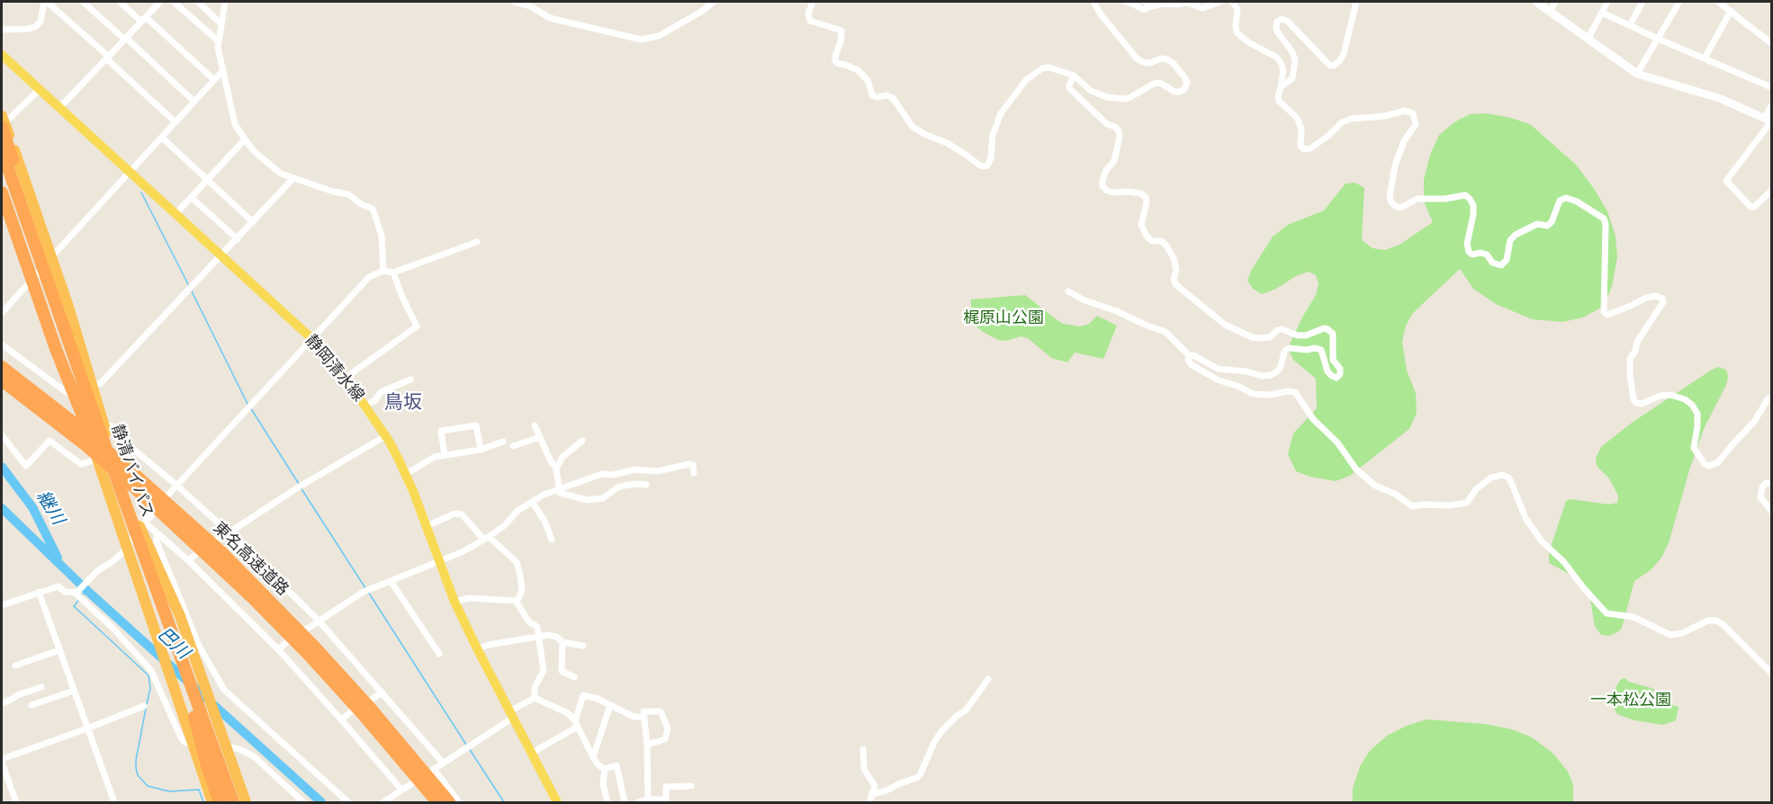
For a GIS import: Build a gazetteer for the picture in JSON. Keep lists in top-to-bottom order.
{
  "streets": {
    "highway": ["静清バイパス", "東名高速道路"],
    "main road": ["静岡清水線"]
  },
  "districts": ["鳥坂"],
  "water": ["継川", "巴川"],
  "parks": ["梶原山公園", "一本松公園"]
}
